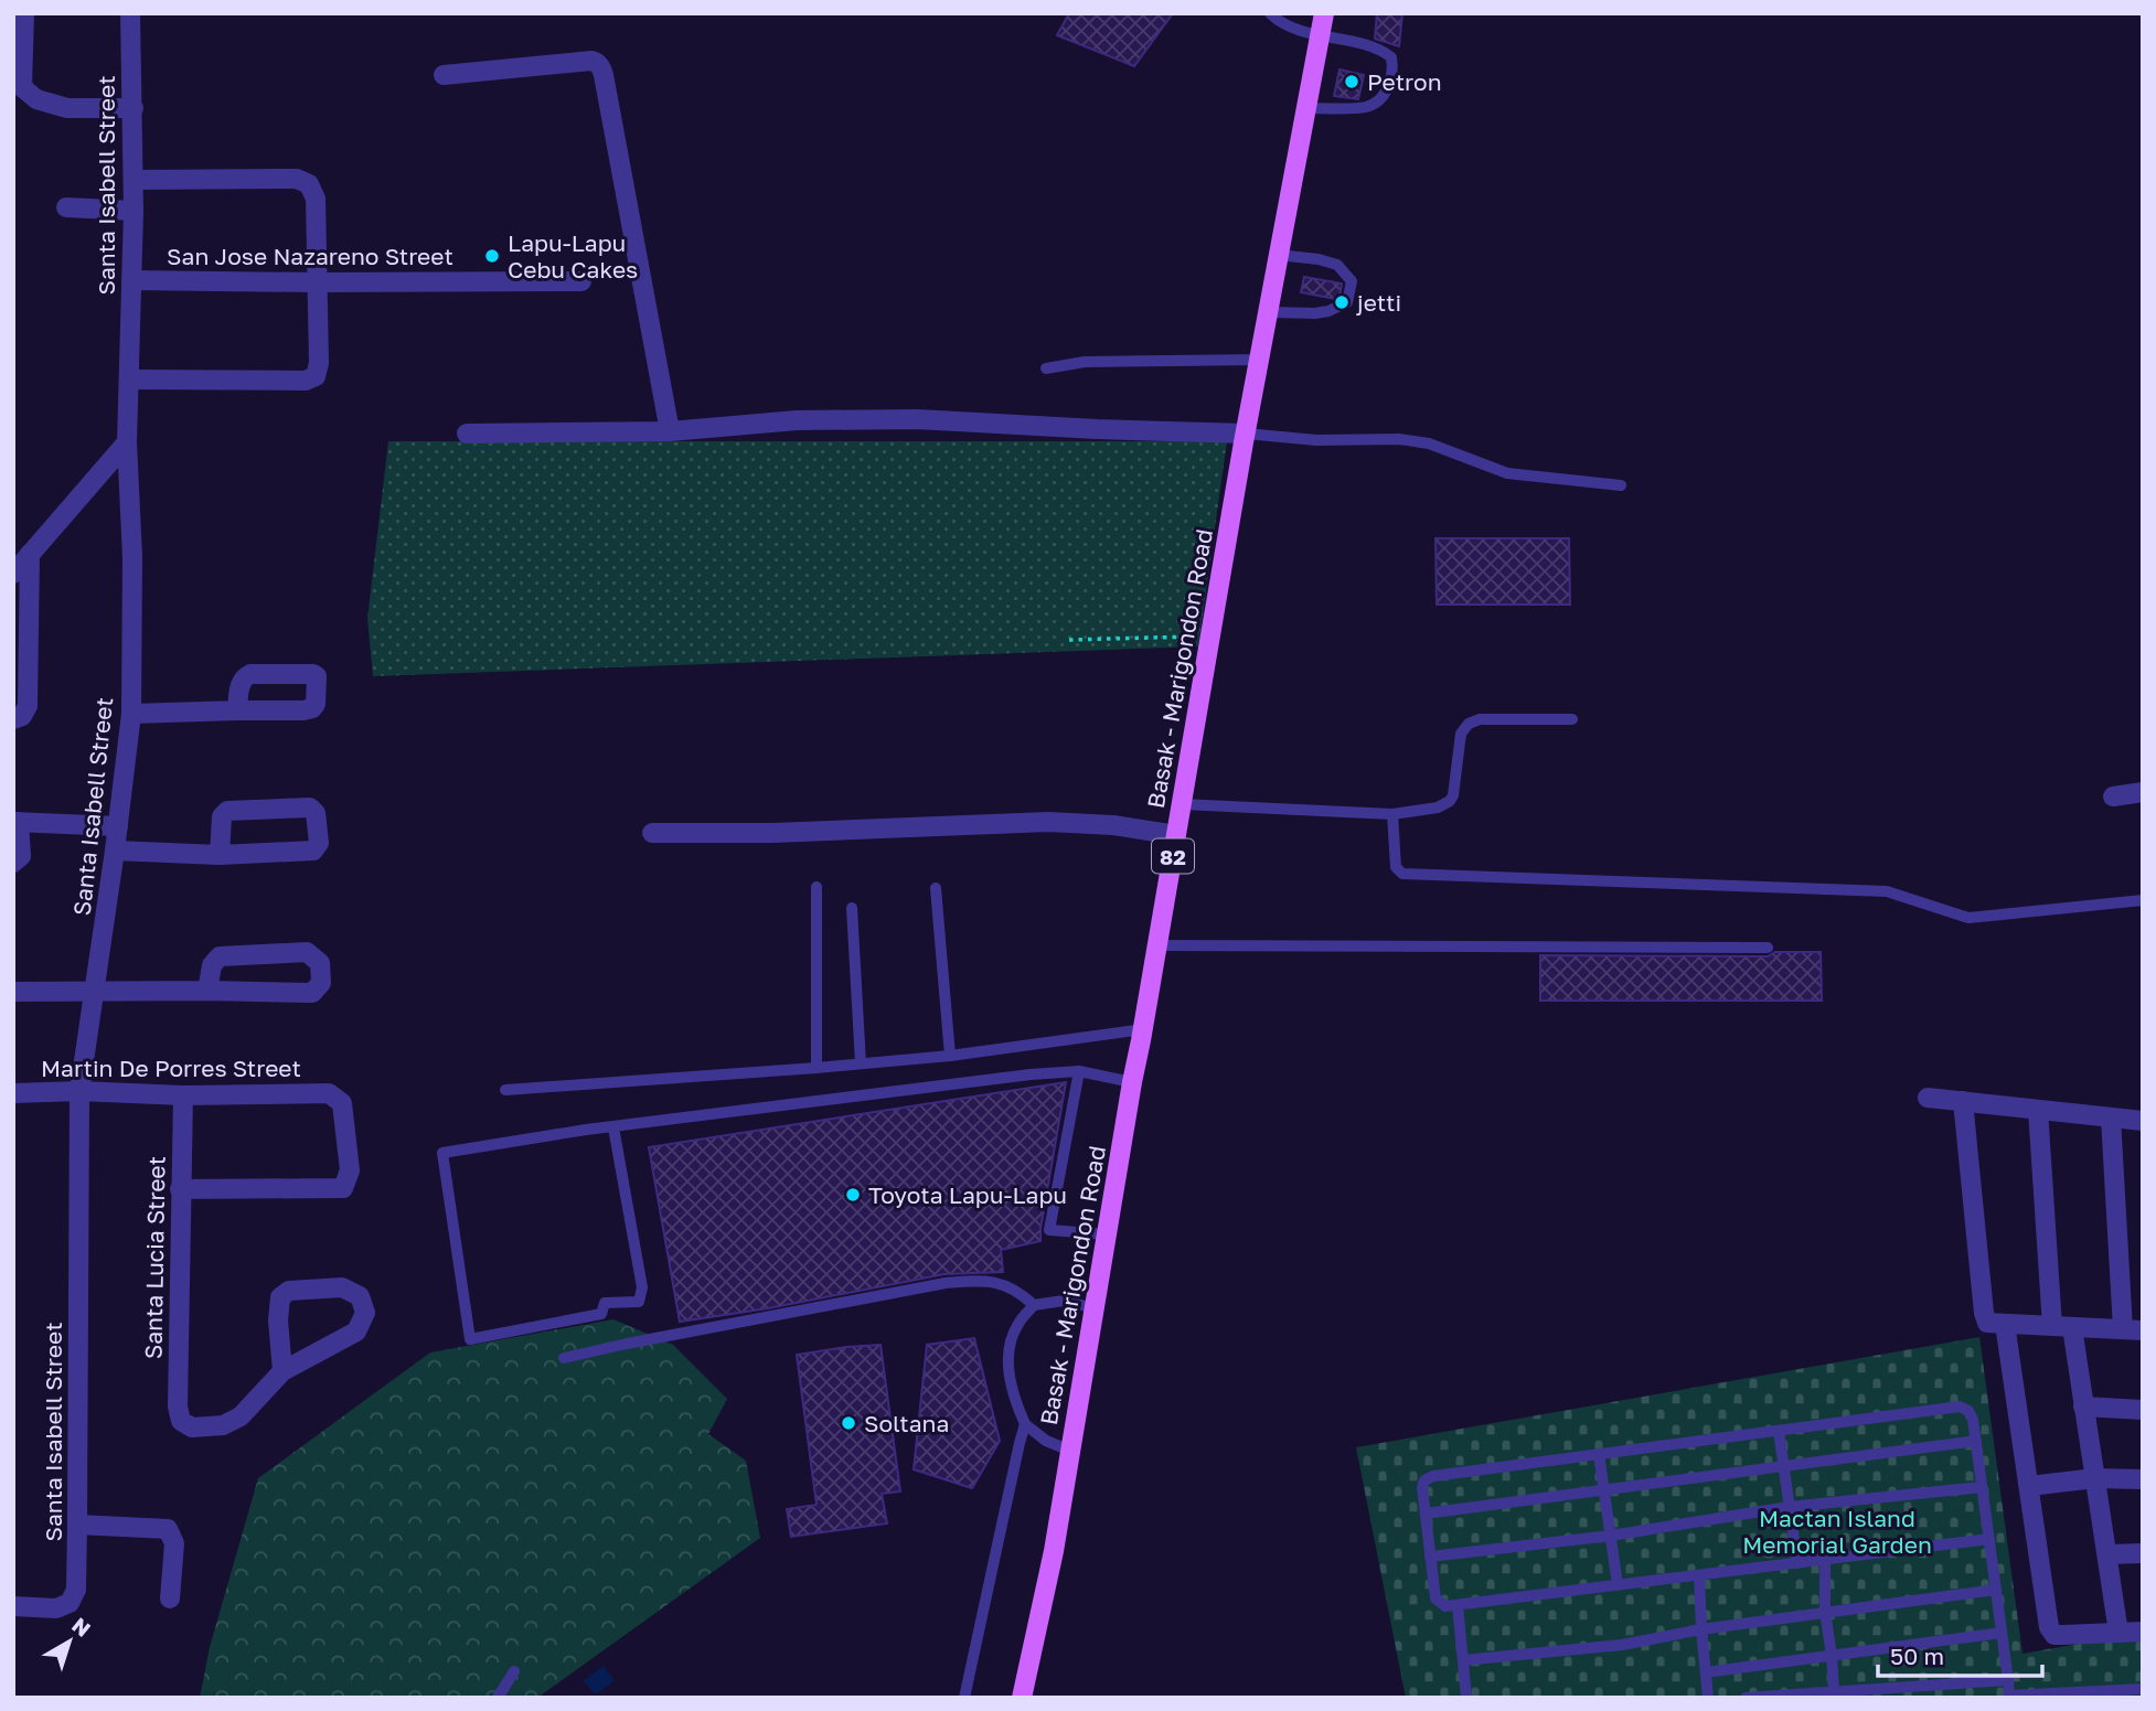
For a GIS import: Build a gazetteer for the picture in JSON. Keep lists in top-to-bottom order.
{
  "streets": {
    "main road": ["Basak - Marigondon Road", "82"],
    "street": [
      "Santa Isabell Street",
      "San Jose Nazareno Street",
      "Martin De Porres Street",
      "Santa Lucia Street"
    ]
  },
  "crossings": [
    ["Santa Isabell Street", "San Jose Nazareno Street"],
    ["Santa Isabell Street", "Martin De Porres Street"],
    ["Martin De Porres Street", "Santa Lucia Street"]
  ],
  "parks": ["Mactan Island Memorial Garden"],
  "places": [
    "Petron",
    "Lapu-Lapu Cebu Cakes",
    "jetti",
    "Toyota Lapu-Lapu",
    "Soltana"
  ],
  "scale_bar": "50 m",
  "north": "top right"
}
